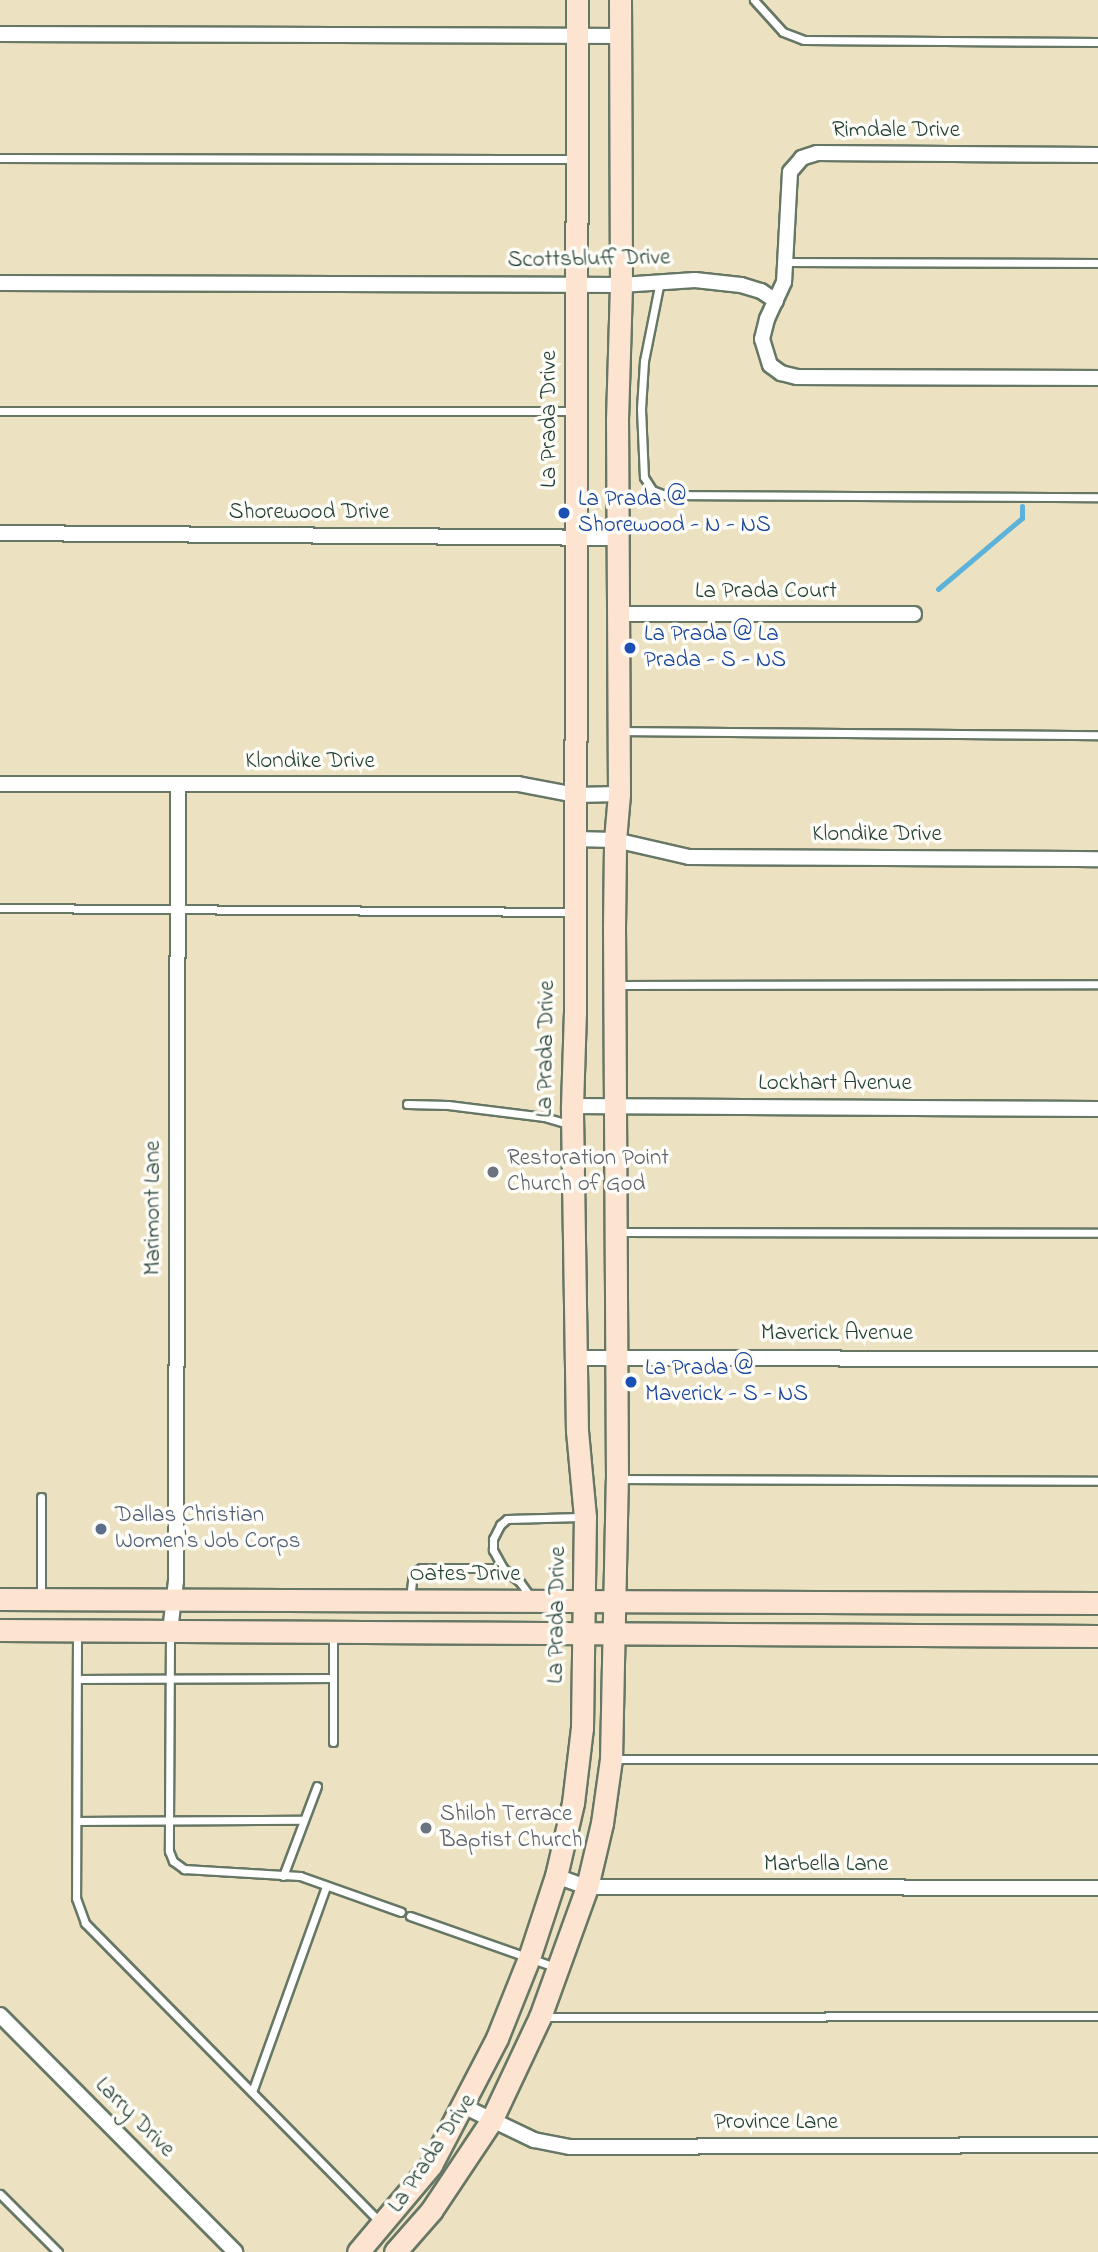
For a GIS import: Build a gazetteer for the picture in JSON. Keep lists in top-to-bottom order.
{
  "streets": {
    "main road": ["La Prada Drive", "Oates Drive"],
    "street": [
      "Rimdale Drive",
      "Scottsbluff Drive",
      "Shorewood Drive",
      "La Prada Court",
      "Klondike Drive",
      "Lockhart Avenue",
      "Marimont Lane",
      "Maverick Avenue",
      "Marbella Lane",
      "Larry Drive",
      "Province Lane"
    ]
  },
  "crossings": [
    ["Rimdale Drive", "Scottsbluff Drive"],
    ["Scottsbluff Drive", "La Prada Drive"],
    ["La Prada Drive", "Shorewood Drive"],
    ["La Prada Drive", "La Prada Court"],
    ["La Prada Drive", "Klondike Drive"],
    ["La Prada Drive", "Lockhart Avenue"],
    ["La Prada Drive", "Maverick Avenue"],
    ["La Prada Drive", "Oates Drive"],
    ["La Prada Drive", "Marbella Lane"],
    ["La Prada Drive", "Province Lane"],
    ["Klondike Drive", "Marimont Lane"],
    ["Marimont Lane", "Oates Drive"]
  ],
  "places": [
    "La Prada @ Shorewood - N - NS",
    "La Prada @ La Prada - S - NS",
    "Restoration Point Church of God",
    "La Prada @ Maverick - S - NS",
    "Dallas Christian Women's Job Corps",
    "Shiloh Terrace Baptist Church"
  ]
}
